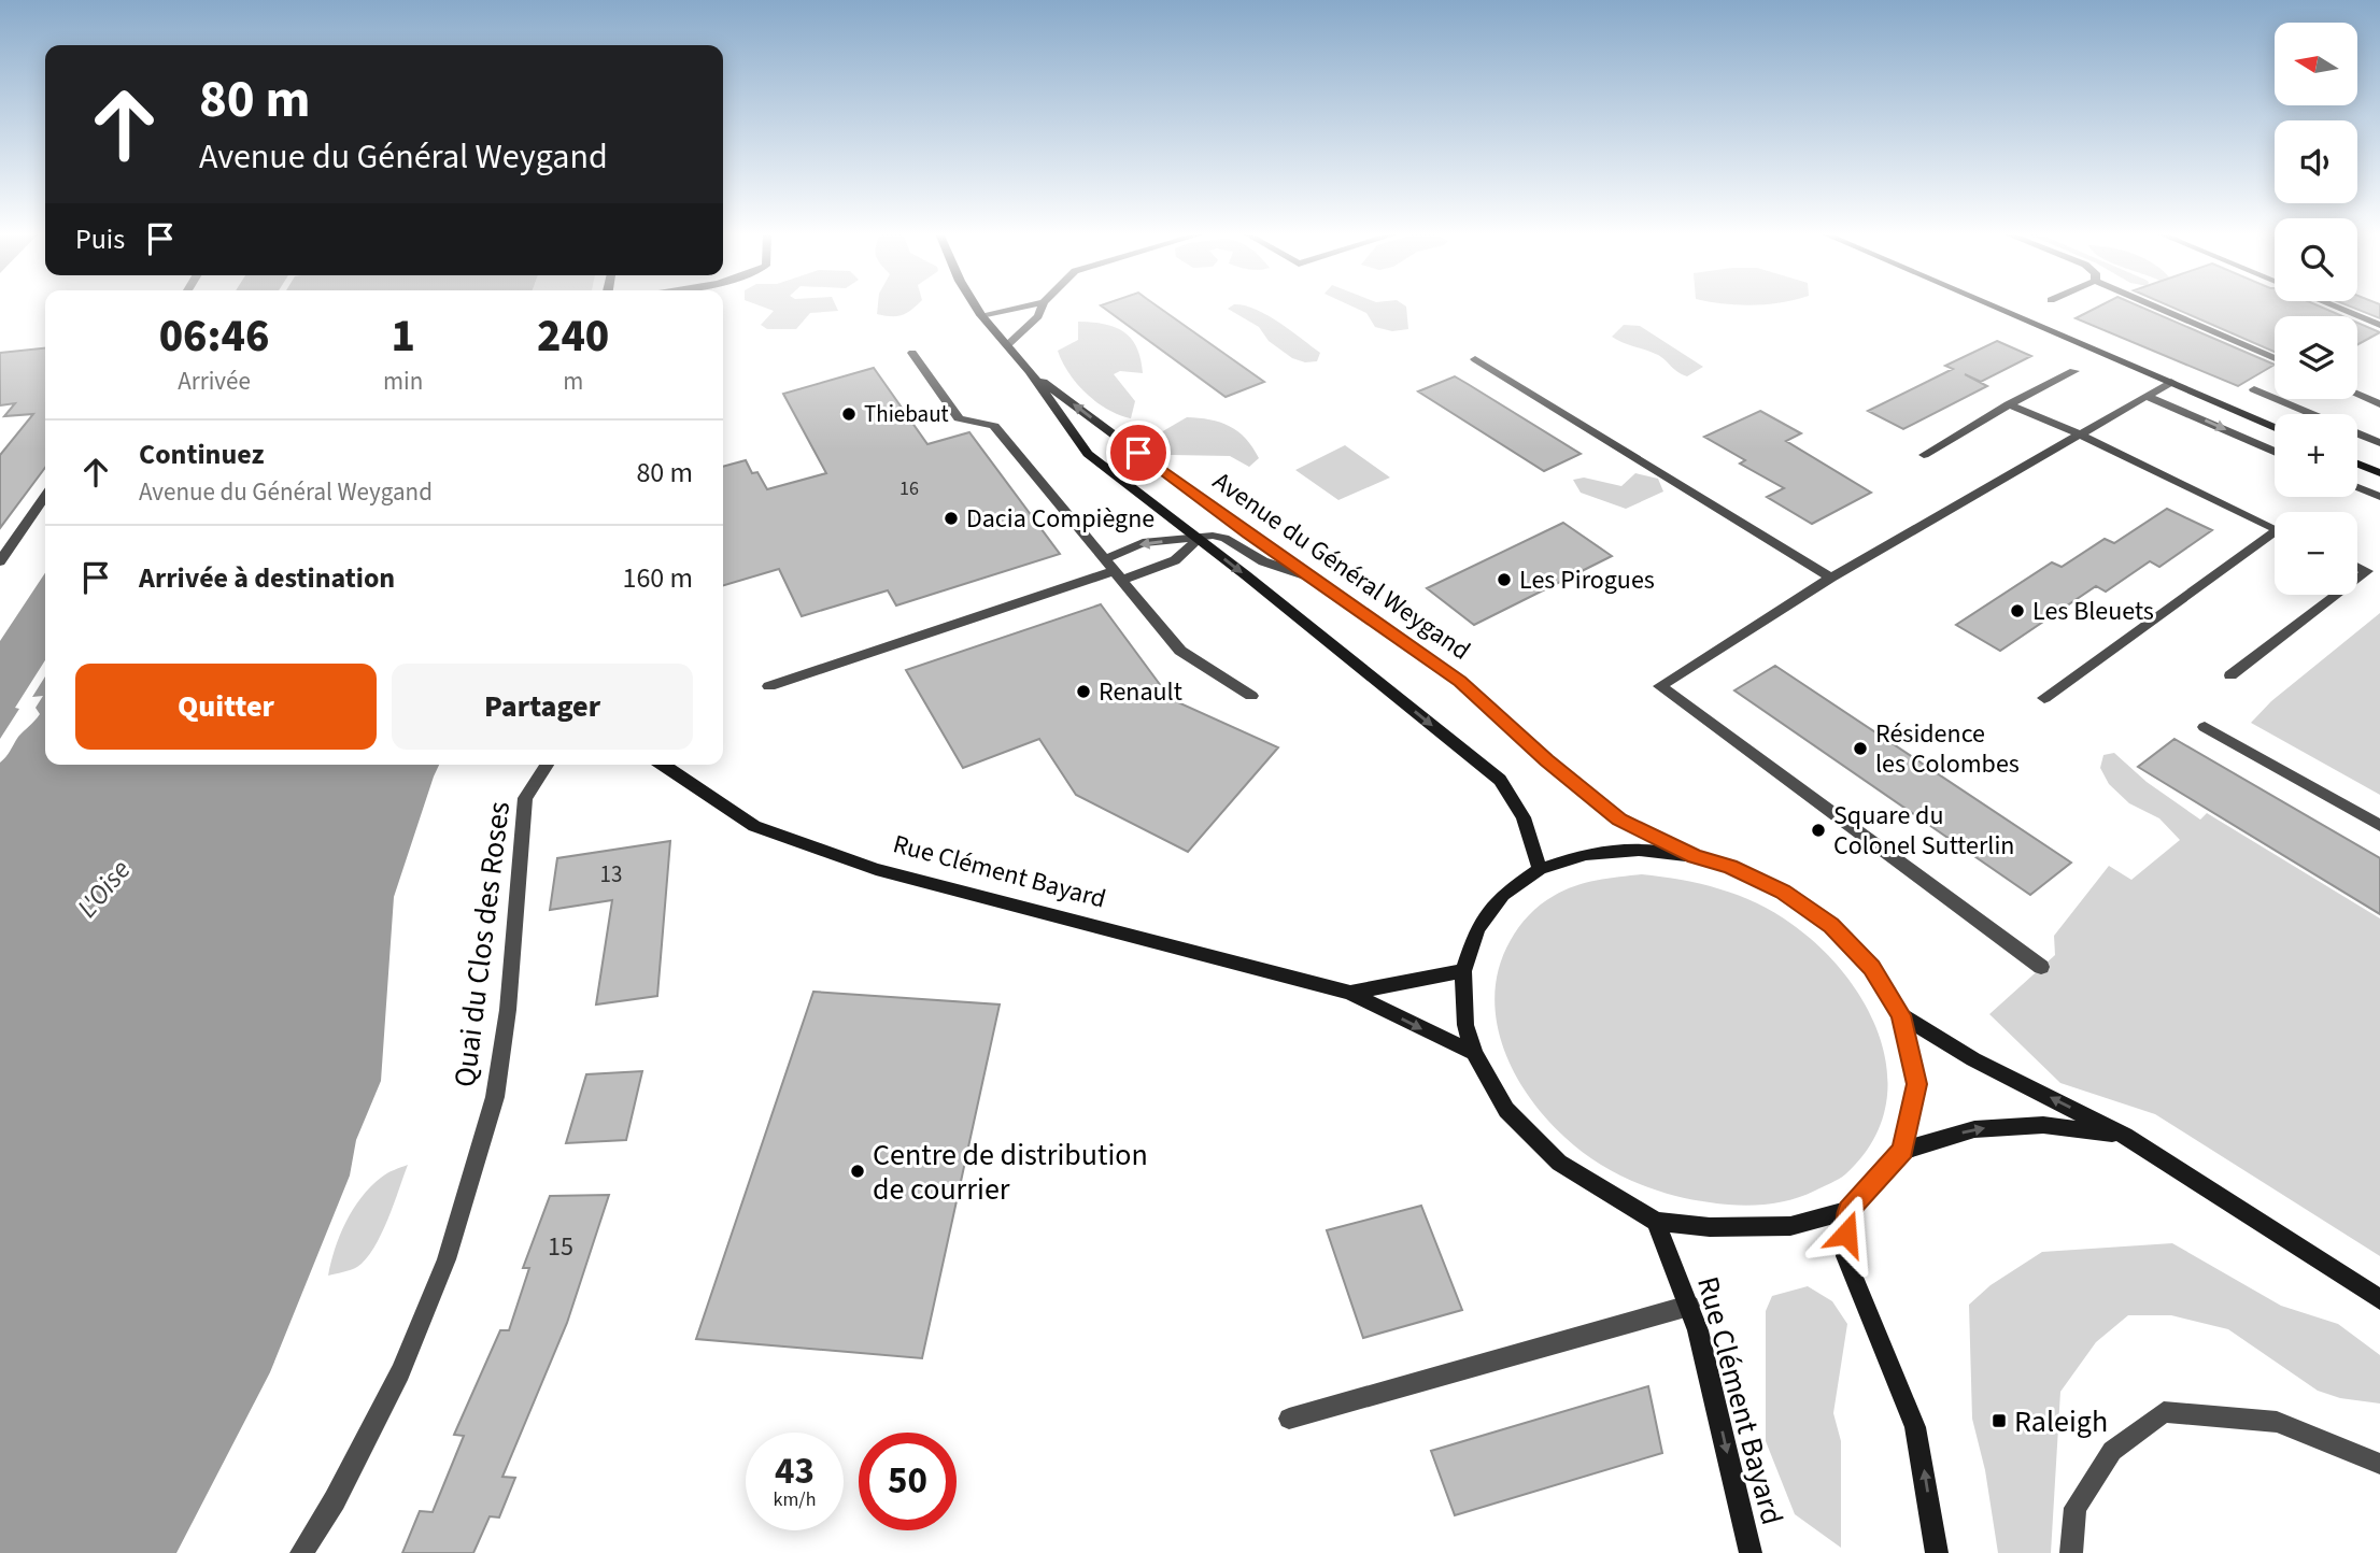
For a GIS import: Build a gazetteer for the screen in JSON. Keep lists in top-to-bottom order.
{
  "streets": {
    "main road": ["Avenue du Général Weygand", "Rue Clément Bayard"],
    "street": ["Quai du Clos des Roses"]
  },
  "water": ["L'Oise"],
  "places": {
    "other": [
      "Thiebaut",
      "Dacia Compiègne",
      "Les Pirogues",
      "Les Bleuets",
      "Renault",
      "Résidence les Colombes",
      "Square du Colonel Sutterlin",
      "Centre de distribution de courrier"
    ],
    "transit": ["Raleigh"]
  },
  "house_numbers": ["16", "13", "15"],
  "north": "left",
  "page": {
    "map_buttons": ["+", "−"],
    "turn": ["80 m", "Avenue du Général Weygand"],
    "then": "Puis",
    "eta": [
      "06:46",
      "Arrivée",
      "1",
      "min",
      "240",
      "m"
    ],
    "list": [
      {
        "name": "Continuez",
        "note": "Avenue du Général Weygand",
        "value": "80 m"
      },
      {
        "name": "Arrivée à destination",
        "value": "160 m"
      }
    ],
    "buttons": ["Quitter", "Partager"],
    "speed": "43 km/h",
    "limit": "50"
  }
}
